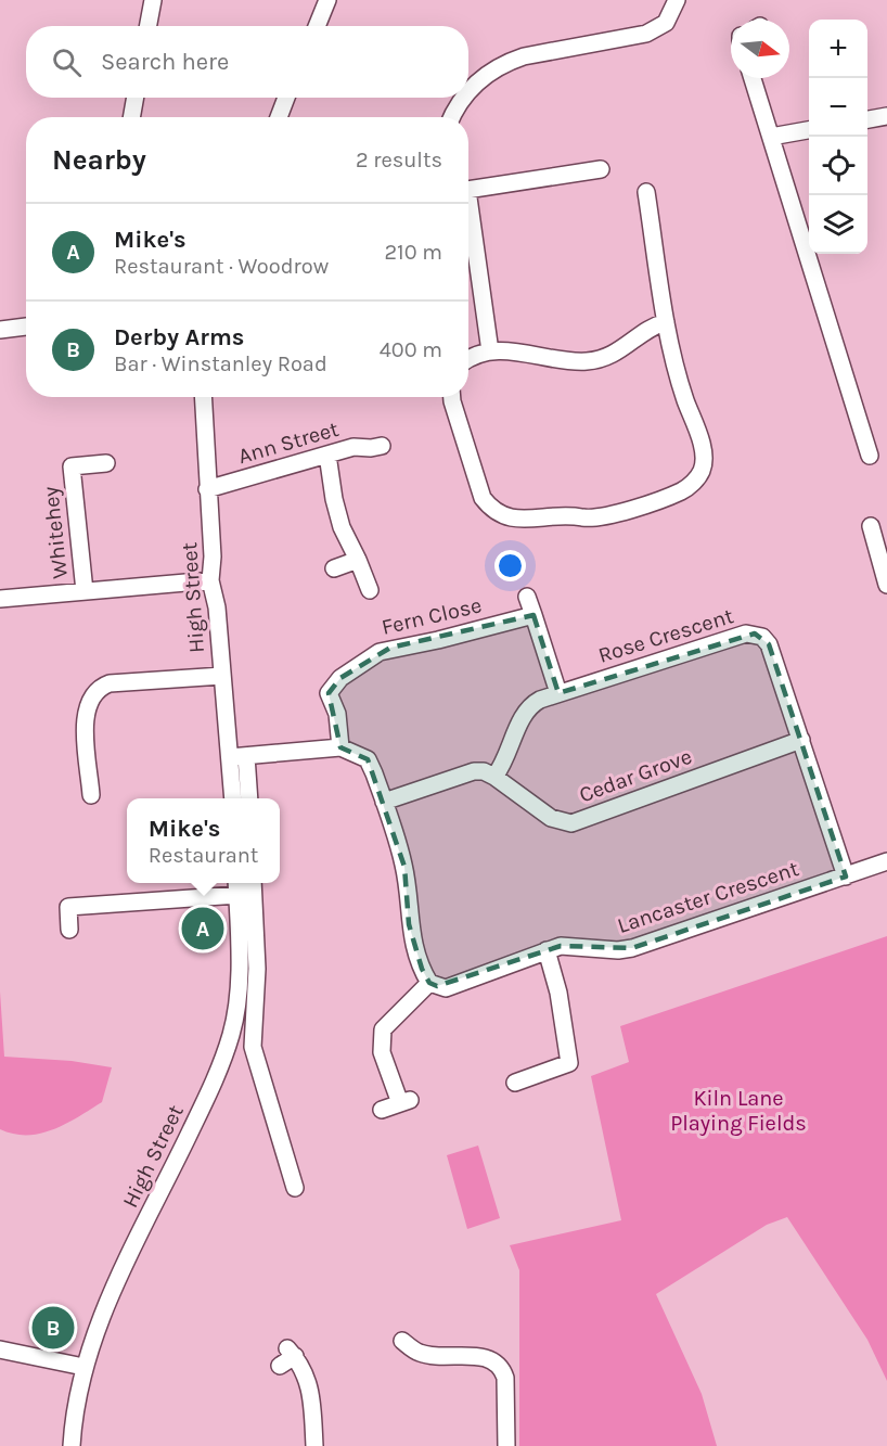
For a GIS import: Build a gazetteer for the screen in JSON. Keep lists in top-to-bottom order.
{
  "streets": {
    "street": [
      "Ann Street",
      "Whitehey",
      "High Street",
      "Fern Close",
      "Rose Crescent",
      "Cedar Grove",
      "Lancaster Crescent"
    ]
  },
  "crossings": [
    ["Ann Street", "High Street"],
    ["Rose Crescent", "Cedar Grove"],
    ["Rose Crescent", "Lancaster Crescent"]
  ],
  "parks": ["Kiln Lane Playing Fields"],
  "north": "right",
  "page": {
    "map_buttons": ["+", "−"],
    "search": "Search here",
    "heading": ["Nearby", "2 results"],
    "list": [
      {
        "mark": "A",
        "name": "Mike's",
        "note": "Restaurant · Woodrow",
        "value": "210 m"
      },
      {
        "mark": "B",
        "name": "Derby Arms",
        "note": "Bar · Winstanley Road",
        "value": "400 m"
      }
    ],
    "popup": ["Mike's", "Restaurant"],
    "pins": ["A", "B"]
  }
}
